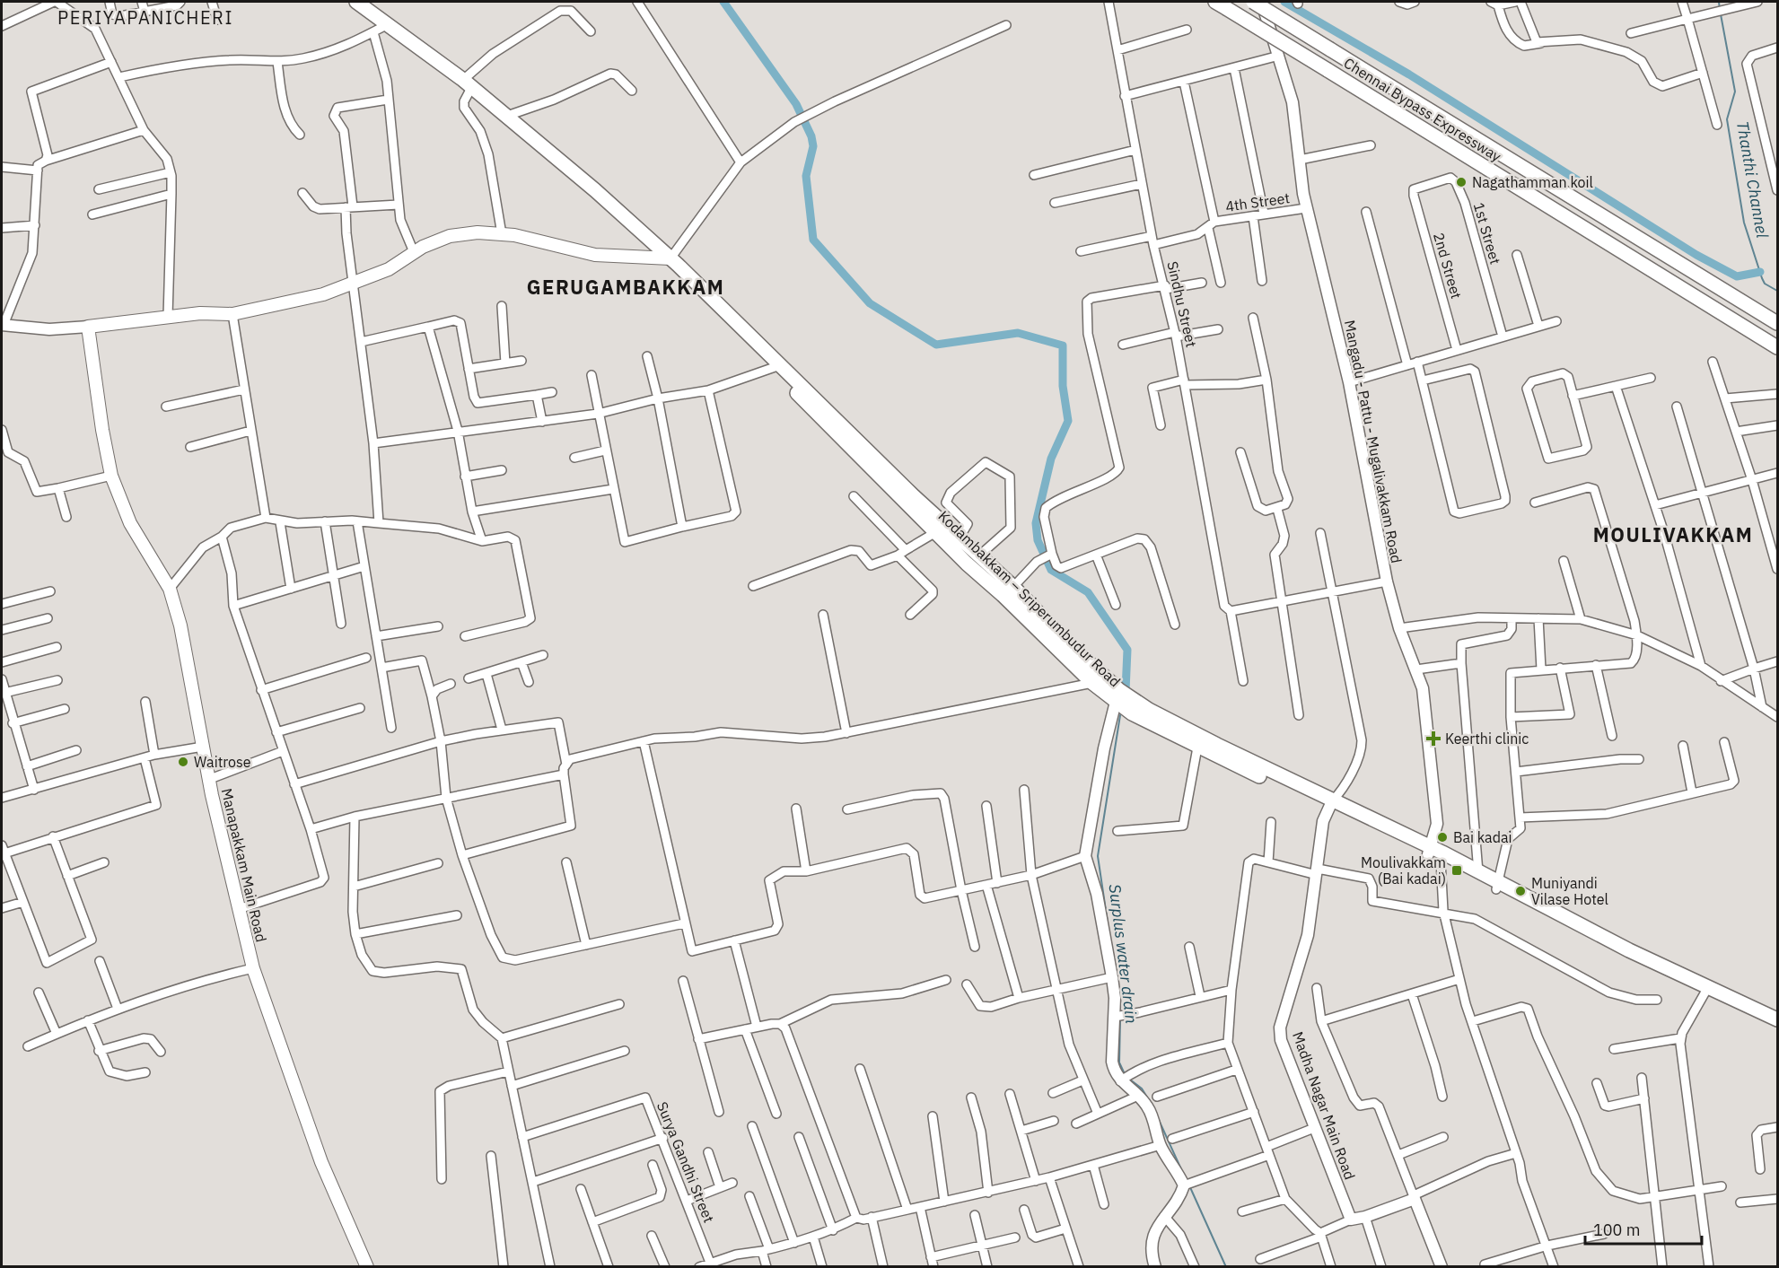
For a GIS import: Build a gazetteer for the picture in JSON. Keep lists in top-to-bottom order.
{
  "streets": {
    "main road": ["Chennai Bypass Expressway", "Kodambakkam – Sriperumbudur Road", "Manapakkam Main Road"],
    "street": [
      "4th Street",
      "1st Street",
      "2nd Street",
      "Sindhu Street",
      "Mangadu - Pattu - Mugalivakkam Road",
      "Madha Nagar Main Road",
      "Surya Gandhi Street"
    ]
  },
  "crossings": [
    ["4th Street", "Sindhu Street"],
    ["4th Street", "Mangadu - Pattu - Mugalivakkam Road"],
    ["1st Street", "2nd Street"],
    ["Mangadu - Pattu - Mugalivakkam Road", "Kodambakkam – Sriperumbudur Road"],
    ["Kodambakkam – Sriperumbudur Road", "Madha Nagar Main Road"]
  ],
  "districts": ["PERIYAPANICHERI", "GERUGAMBAKKAM", "MOULIVAKKAM"],
  "water": ["Thanthi Channel", "Surplus water drain"],
  "places": {
    "other": [
      "Nagathamman koil",
      "Waitrose",
      "Bai kadai",
      "Muniyandi Vilase Hotel"
    ],
    "health": ["Keerthi clinic"],
    "transit": ["Moulivakkam (Bai kadai)"]
  },
  "scale_bar": "100 m"
}
